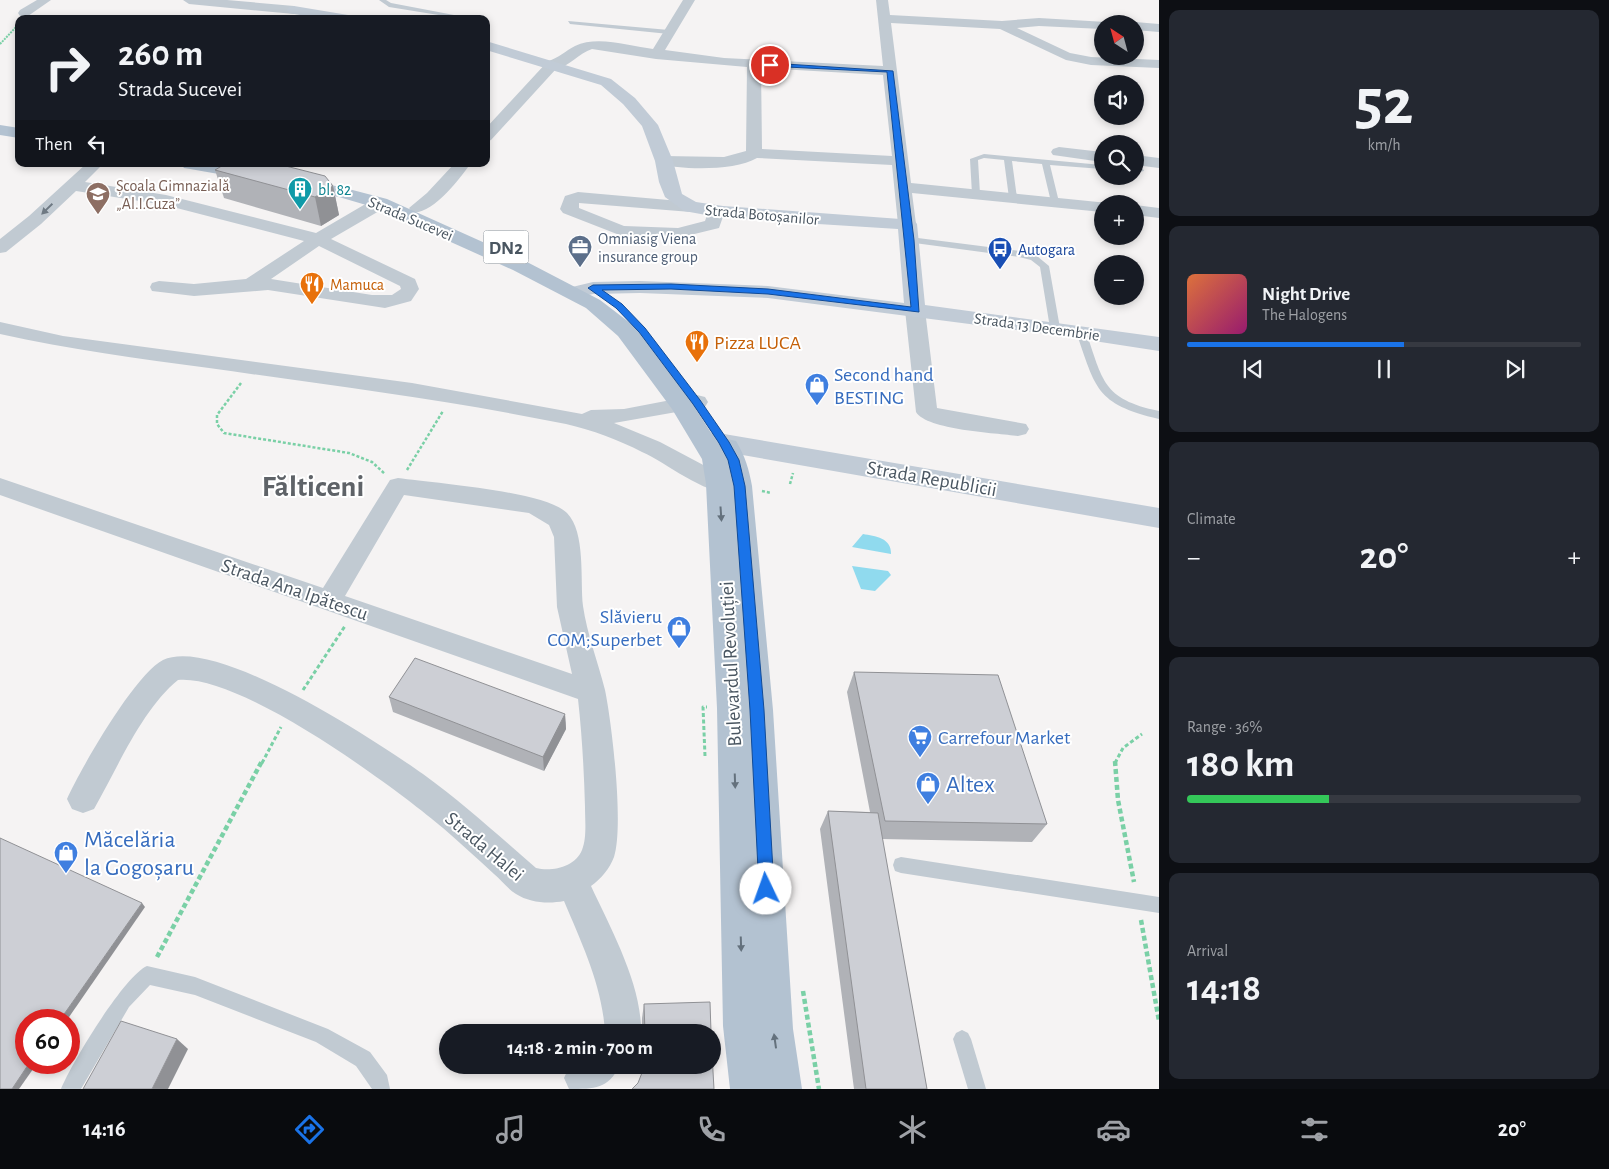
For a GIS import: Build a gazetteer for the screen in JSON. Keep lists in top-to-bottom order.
{
  "streets": {
    "main road": ["Strada Sucevei", "DN2", "Bulevardul Revoluției"],
    "street": [
      "Strada Botoșanilor",
      "Strada 13 Decembrie",
      "Strada Republicii",
      "Strada Ana Ipătescu",
      "Strada Halei"
    ]
  },
  "crossings": [
    ["Strada Sucevei", "Strada 13 Decembrie"],
    ["Strada Sucevei", "Bulevardul Revoluției"],
    ["Strada Republicii", "Bulevardul Revoluției"],
    ["Strada Ana Ipătescu", "Strada Halei"]
  ],
  "districts": ["Fălticeni"],
  "places": {
    "building": ["bl. 82"],
    "school or university": ["Școala Gimnazială „Al.I.Cuza”"],
    "office": ["Omniasig Viena insurance group"],
    "bus stop": ["Autogara"],
    "restaurant": ["Mamuca", "Pizza LUCA"],
    "shop": [
      "Second hand BESTING",
      "Slăvieru COM;Superbet",
      "Altex",
      "Măcelăria la Gogoșaru"
    ],
    "supermarket": ["Carrefour Market"]
  },
  "north": "top left",
  "page": {
    "tile": [
      ["52", "km/h"],
      "Climate",
      ["Range · 36%", "180 km"],
      ["Arrival", "14:18"]
    ],
    "map_buttons": ["+", "−"],
    "turn": ["260 m", "Strada Sucevei"],
    "then": "Then",
    "song": ["Night Drive", "The Halogens"],
    "heat": ["−", "20°", "+"],
    "limit": "60",
    "trip": "14:18 · 2 min · 700 m",
    "tabs": ["14:16", "20°"]
  }
}
